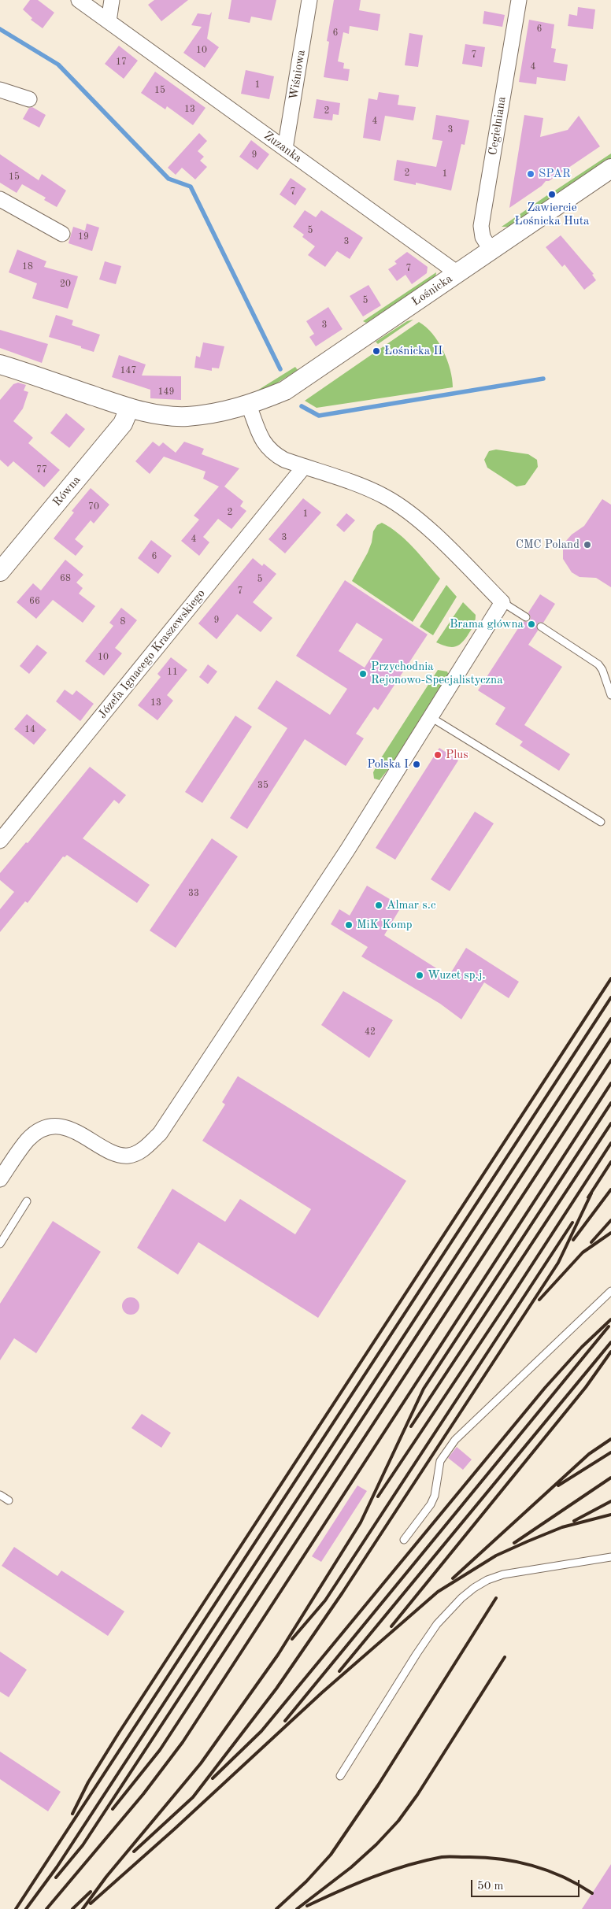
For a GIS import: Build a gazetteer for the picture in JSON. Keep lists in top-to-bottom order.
{
  "streets": {
    "street": [
      "Wiśniowa",
      "Cegielniana",
      "Zuzanka",
      "Łośnicka",
      "Równa",
      "Józefa Ignacego Kraszewskiego"
    ]
  },
  "crossings": [
    ["Wiśniowa", "Zuzanka"],
    ["Cegielniana", "Łośnicka"],
    ["Zuzanka", "Łośnicka"],
    ["Łośnicka", "Równa"]
  ],
  "places": [
    "SPAR",
    "Zawiercie Łośnicka Huta",
    "Łośnicka II",
    "CMC Poland",
    "Brama główna",
    "Przychodnia Rejonowo-Specjalistyczna",
    "Plus",
    "Polska I",
    "Almar s.c",
    "MiK Komp",
    "Wuzet sp.j."
  ],
  "house_numbers": [
    "6",
    "6",
    "10",
    "7",
    "17",
    "4",
    "1",
    "15",
    "13",
    "2",
    "4",
    "3",
    "9",
    "2",
    "1",
    "15",
    "7",
    "5",
    "19",
    "3",
    "18",
    "7",
    "20",
    "5",
    "3",
    "147",
    "149",
    "77",
    "70",
    "2",
    "1",
    "3",
    "4",
    "6",
    "68",
    "5",
    "7",
    "66",
    "9",
    "8",
    "10",
    "11",
    "13",
    "14",
    "35",
    "33",
    "42"
  ],
  "scale_bar": "50 m"
}
